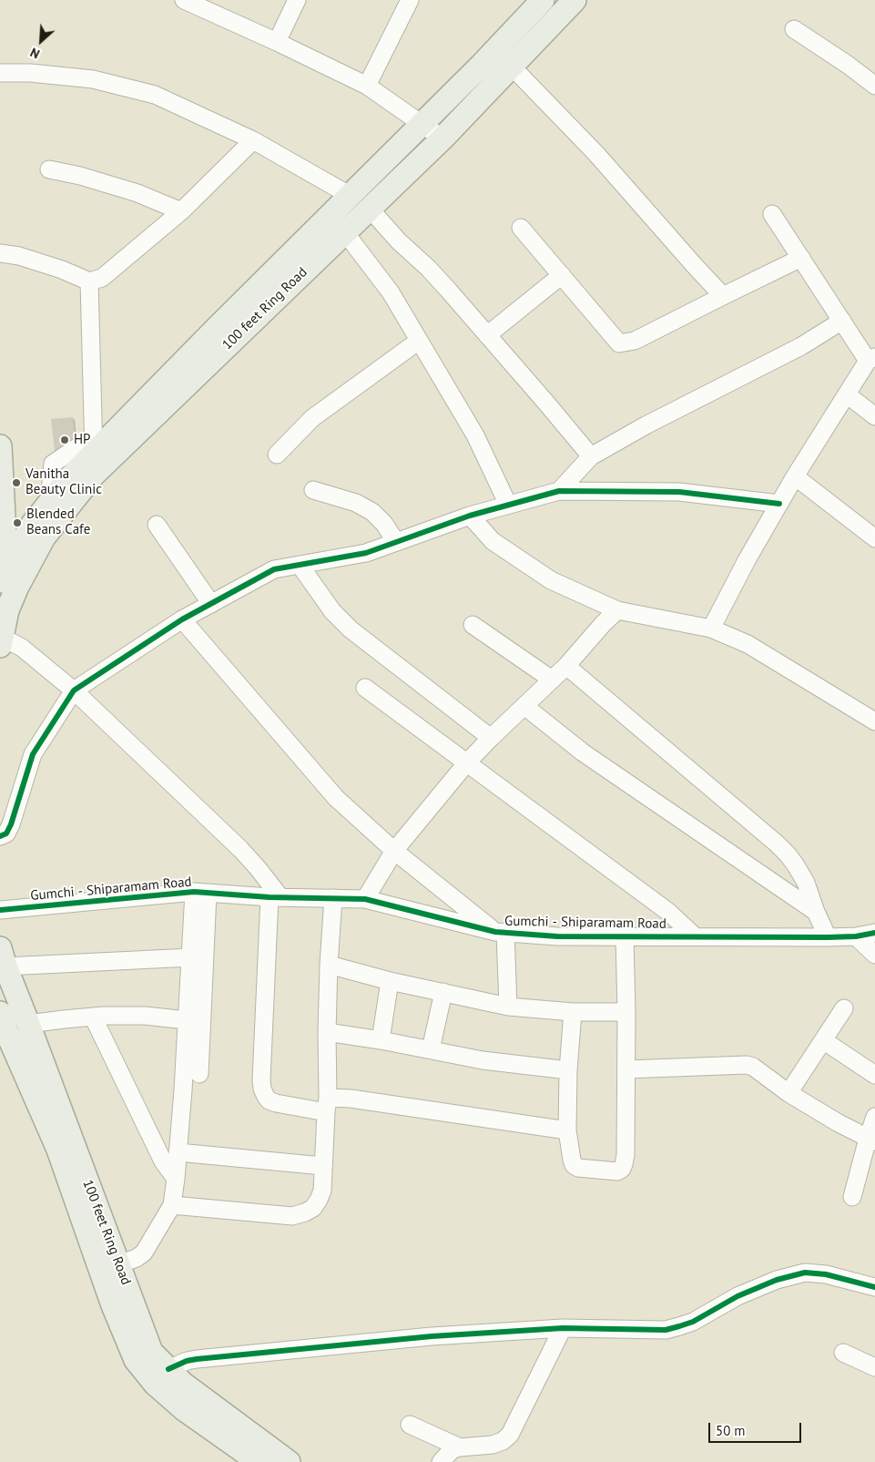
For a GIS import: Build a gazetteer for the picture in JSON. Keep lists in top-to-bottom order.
{
  "streets": {
    "main road": ["100 feet Ring Road"],
    "street": ["Gumchi - Shiparamam Road"]
  },
  "places": ["HP", "Vanitha Beauty Clinic", "Blended Beans Cafe"],
  "scale_bar": "50 m",
  "north": "bottom left"
}
